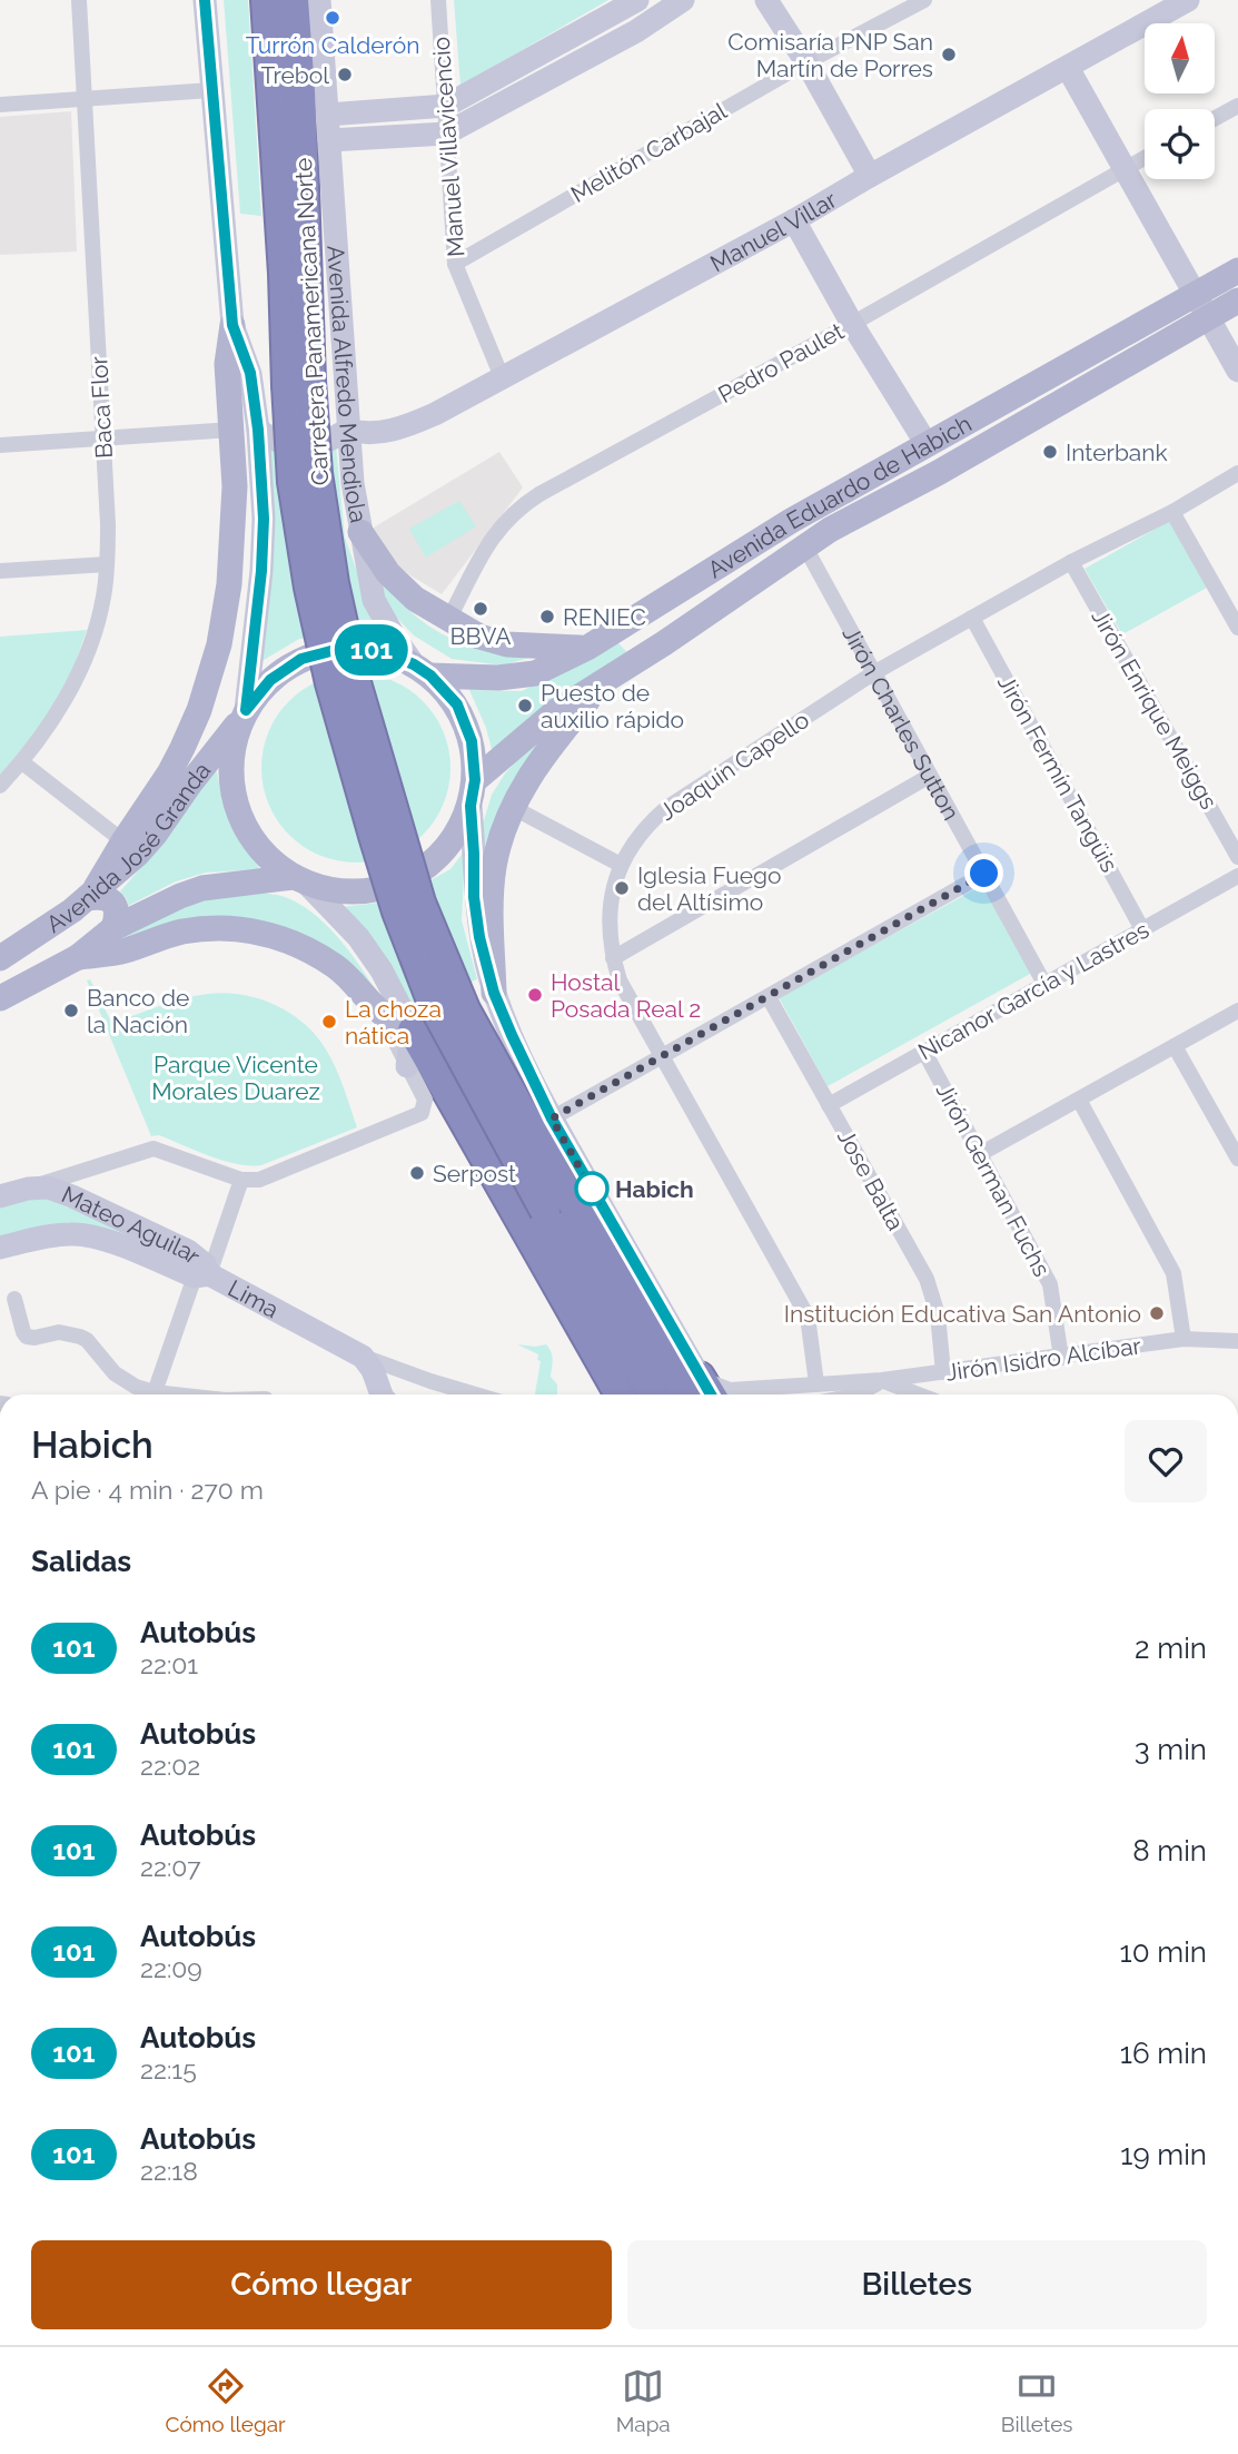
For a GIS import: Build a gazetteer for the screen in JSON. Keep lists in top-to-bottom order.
{
  "streets": {
    "highway": ["Carretera Panamericana Norte"],
    "main road": ["Avenida Eduardo de Habich", "Avenida José Granda"],
    "street": [
      "Manuel Villavicencio",
      "Melitón Carbajal",
      "Manuel Villar",
      "Pedro Paulet",
      "Avenida Alfredo Mendiola",
      "Baca Flor",
      "Jirón Enrique Meiggs",
      "Jirón Charles Sutton",
      "Joaquín Capello",
      "Jirón Fermín Tangüis",
      "Nicanor García y Lastres",
      "Jose Balta",
      "Jirón German Fuchs",
      "Mateo Aguilar",
      "Lima",
      "Jirón Isidro Alcíbar"
    ]
  },
  "crossings": [
    ["Manuel Villavicencio", "Melitón Carbajal"],
    ["Manuel Villavicencio", "Manuel Villar"],
    ["Manuel Villar", "Avenida Alfredo Mendiola"],
    ["Carretera Panamericana Norte", "Jirón Isidro Alcíbar"],
    ["Avenida Alfredo Mendiola", "Avenida Eduardo de Habich"],
    ["Avenida Alfredo Mendiola", "Avenida José Granda"],
    ["Avenida Eduardo de Habich", "Jirón Charles Sutton"],
    ["Avenida Eduardo de Habich", "Avenida José Granda"],
    ["Jirón Enrique Meiggs", "Joaquín Capello"],
    ["Jirón Charles Sutton", "Joaquín Capello"],
    ["Jirón Charles Sutton", "Nicanor García y Lastres"],
    ["Joaquín Capello", "Jirón Fermín Tangüis"],
    ["Joaquín Capello", "Jirón Isidro Alcíbar"],
    ["Jirón Fermín Tangüis", "Nicanor García y Lastres"],
    ["Nicanor García y Lastres", "Jose Balta"],
    ["Nicanor García y Lastres", "Jirón German Fuchs"],
    ["Jose Balta", "Jirón Isidro Alcíbar"],
    ["Jirón German Fuchs", "Jirón Isidro Alcíbar"],
    ["Mateo Aguilar", "Lima"]
  ],
  "parks": ["Parque Vicente Morales Duarez"],
  "places": [
    "Turrón Calderón",
    "Comisaría PNP San Martín de Porres",
    "Trebol",
    "Interbank",
    "BBVA",
    "RENIEC",
    "Puesto de auxilio rápido",
    "Iglesia Fuego del Altísimo",
    "Hostal Posada Real 2",
    "Banco de la Nación",
    "La choza nática",
    "Serpost",
    "Habich",
    "Institución Educativa San Antonio"
  ],
  "lines": ["bus line 101"],
  "north": "top",
  "page": {
    "on_map": "101",
    "heading": [
      ["Habich", "A pie · 4 min · 270 m"],
      "Salidas"
    ],
    "list": [
      {
        "mark": "101",
        "name": "Autobús",
        "note": "22:01",
        "value": "2 min"
      },
      {
        "mark": "101",
        "name": "Autobús",
        "note": "22:02",
        "value": "3 min"
      },
      {
        "mark": "101",
        "name": "Autobús",
        "note": "22:07",
        "value": "8 min"
      },
      {
        "mark": "101",
        "name": "Autobús",
        "note": "22:09",
        "value": "10 min"
      },
      {
        "mark": "101",
        "name": "Autobús",
        "note": "22:15",
        "value": "16 min"
      },
      {
        "mark": "101",
        "name": "Autobús",
        "note": "22:18",
        "value": "19 min"
      }
    ],
    "buttons": ["Cómo llegar", "Billetes"],
    "tabs": ["Cómo llegar", "Mapa", "Billetes"]
  }
}
